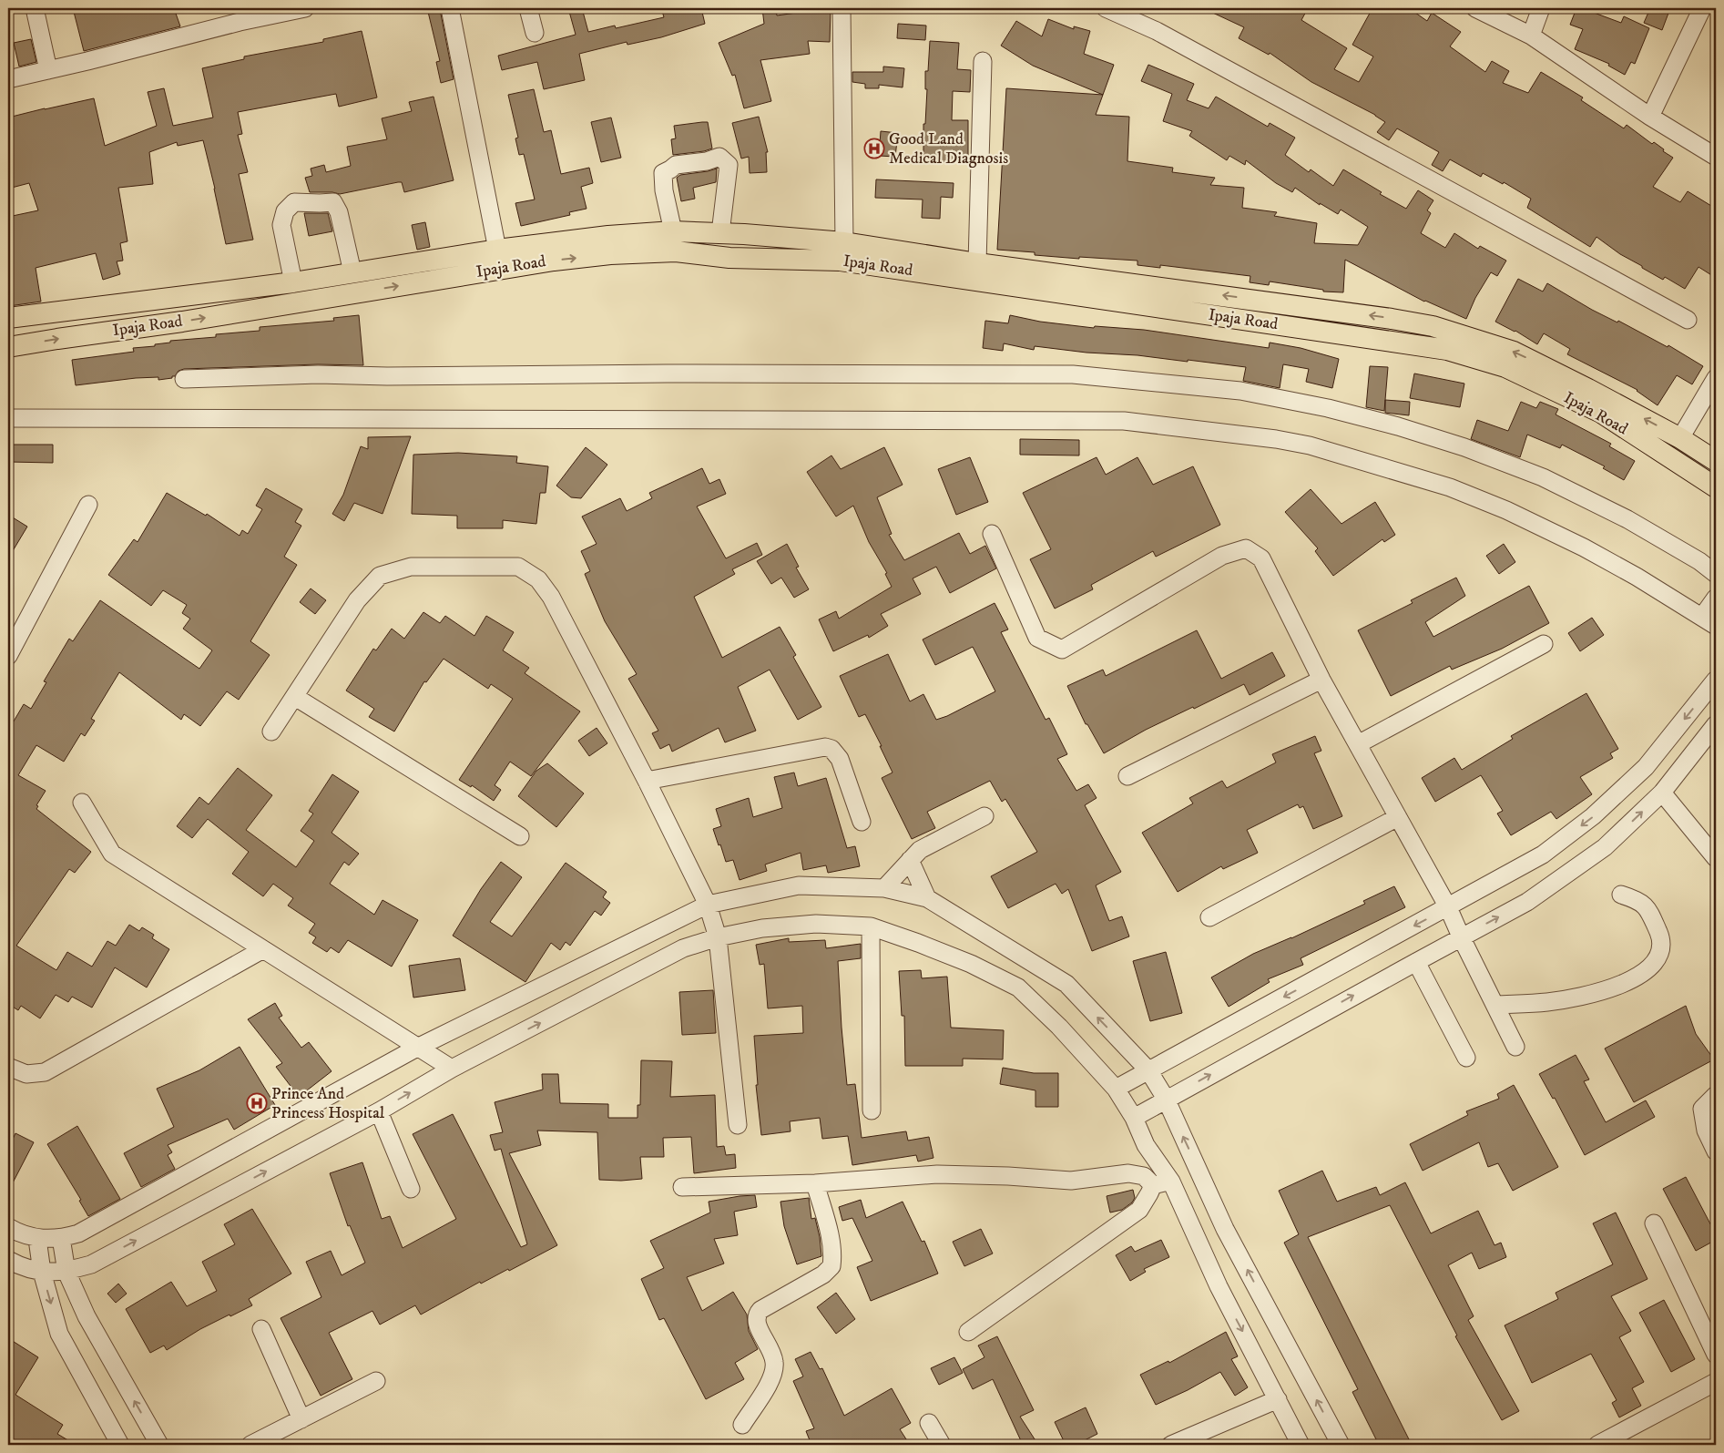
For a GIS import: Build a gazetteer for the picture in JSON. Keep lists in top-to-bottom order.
{
  "streets": {
    "main road": ["Ipaja Road"]
  },
  "places": {
    "hospital": ["Good Land Medical Diagnosis", "Prince And Princess Hospital"]
  }
}
